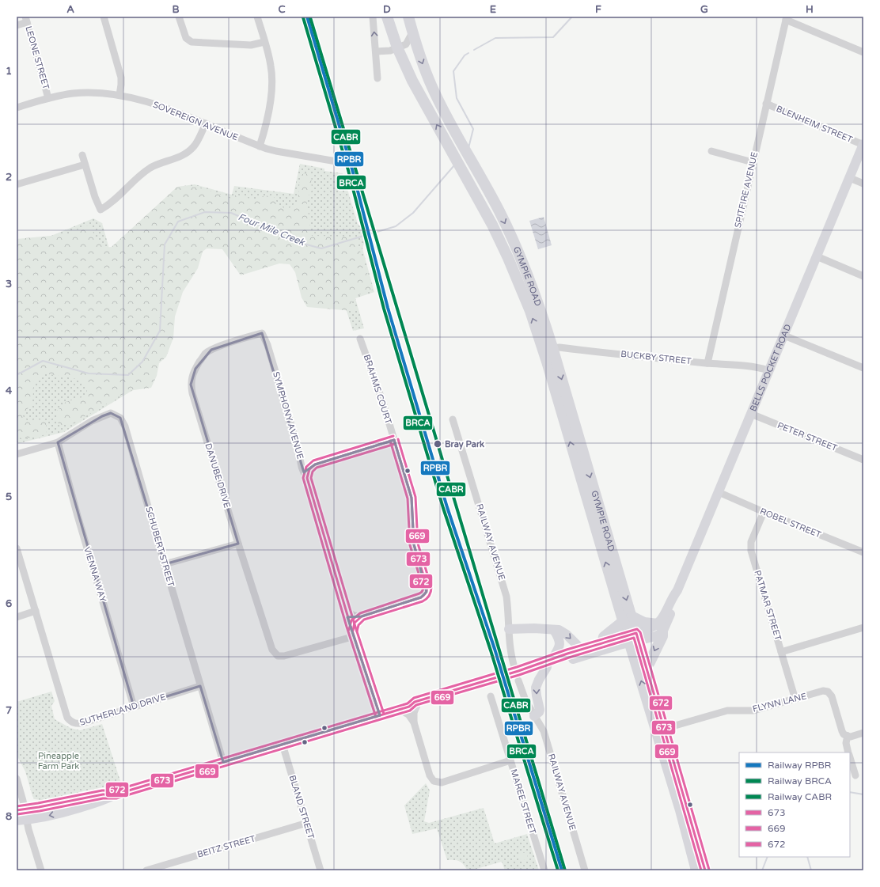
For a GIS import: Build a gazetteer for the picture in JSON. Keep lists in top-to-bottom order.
{
  "streets": {
    "highway": ["GYMPIE ROAD"],
    "main road": ["BELLS POCKET ROAD"],
    "street": [
      "LEONE STREET",
      "SOVEREIGN AVENUE",
      "BLENHEIM STREET",
      "SPITFIRE AVENUE",
      "BUCKBY STREET",
      "BRAHMS COURT",
      "SYMPHONY AVENUE",
      "PETER STREET",
      "DANUBE DRIVE",
      "ROBEL STREET",
      "RAILWAY AVENUE",
      "SCHUBERT STREET",
      "VIENNA WAY",
      "PATMAR STREET",
      "FLYNN LANE",
      "SUTHERLAND DRIVE",
      "MAREE STREET",
      "BLAND STREET",
      "BEITZ STREET"
    ]
  },
  "crossings": [
    ["LEONE STREET", "SOVEREIGN AVENUE"],
    ["BLENHEIM STREET", "SPITFIRE AVENUE"],
    ["BLENHEIM STREET", "BELLS POCKET ROAD"],
    ["SPITFIRE AVENUE", "BUCKBY STREET"],
    ["GYMPIE ROAD", "BUCKBY STREET"],
    ["GYMPIE ROAD", "FLYNN LANE"],
    ["BUCKBY STREET", "BELLS POCKET ROAD"],
    ["BELLS POCKET ROAD", "PETER STREET"],
    ["BELLS POCKET ROAD", "ROBEL STREET"],
    ["SYMPHONY AVENUE", "DANUBE DRIVE"],
    ["ROBEL STREET", "PATMAR STREET"],
    ["SCHUBERT STREET", "VIENNA WAY"],
    ["SCHUBERT STREET", "SUTHERLAND DRIVE"],
    ["VIENNA WAY", "SUTHERLAND DRIVE"],
    ["PATMAR STREET", "FLYNN LANE"],
    ["BLAND STREET", "BEITZ STREET"]
  ],
  "water": ["Four Mile Creek"],
  "parks": ["Pineapple Farm Park"],
  "places": ["Bray Park"],
  "lines": [
    "rail line RPBR",
    "rail line BRCA",
    "rail line CABR",
    "transit line 672",
    "transit line 669",
    "transit line 673"
  ],
  "legend": [
    "Railway RPBR",
    "Railway BRCA",
    "Railway CABR",
    "673",
    "669",
    "672"
  ],
  "grid": {
    "columns": [
      "A",
      "B",
      "C",
      "D",
      "E",
      "F",
      "G",
      "H"
    ],
    "rows": [
      "1",
      "2",
      "3",
      "4",
      "5",
      "6",
      "7",
      "8"
    ]
  }
}
